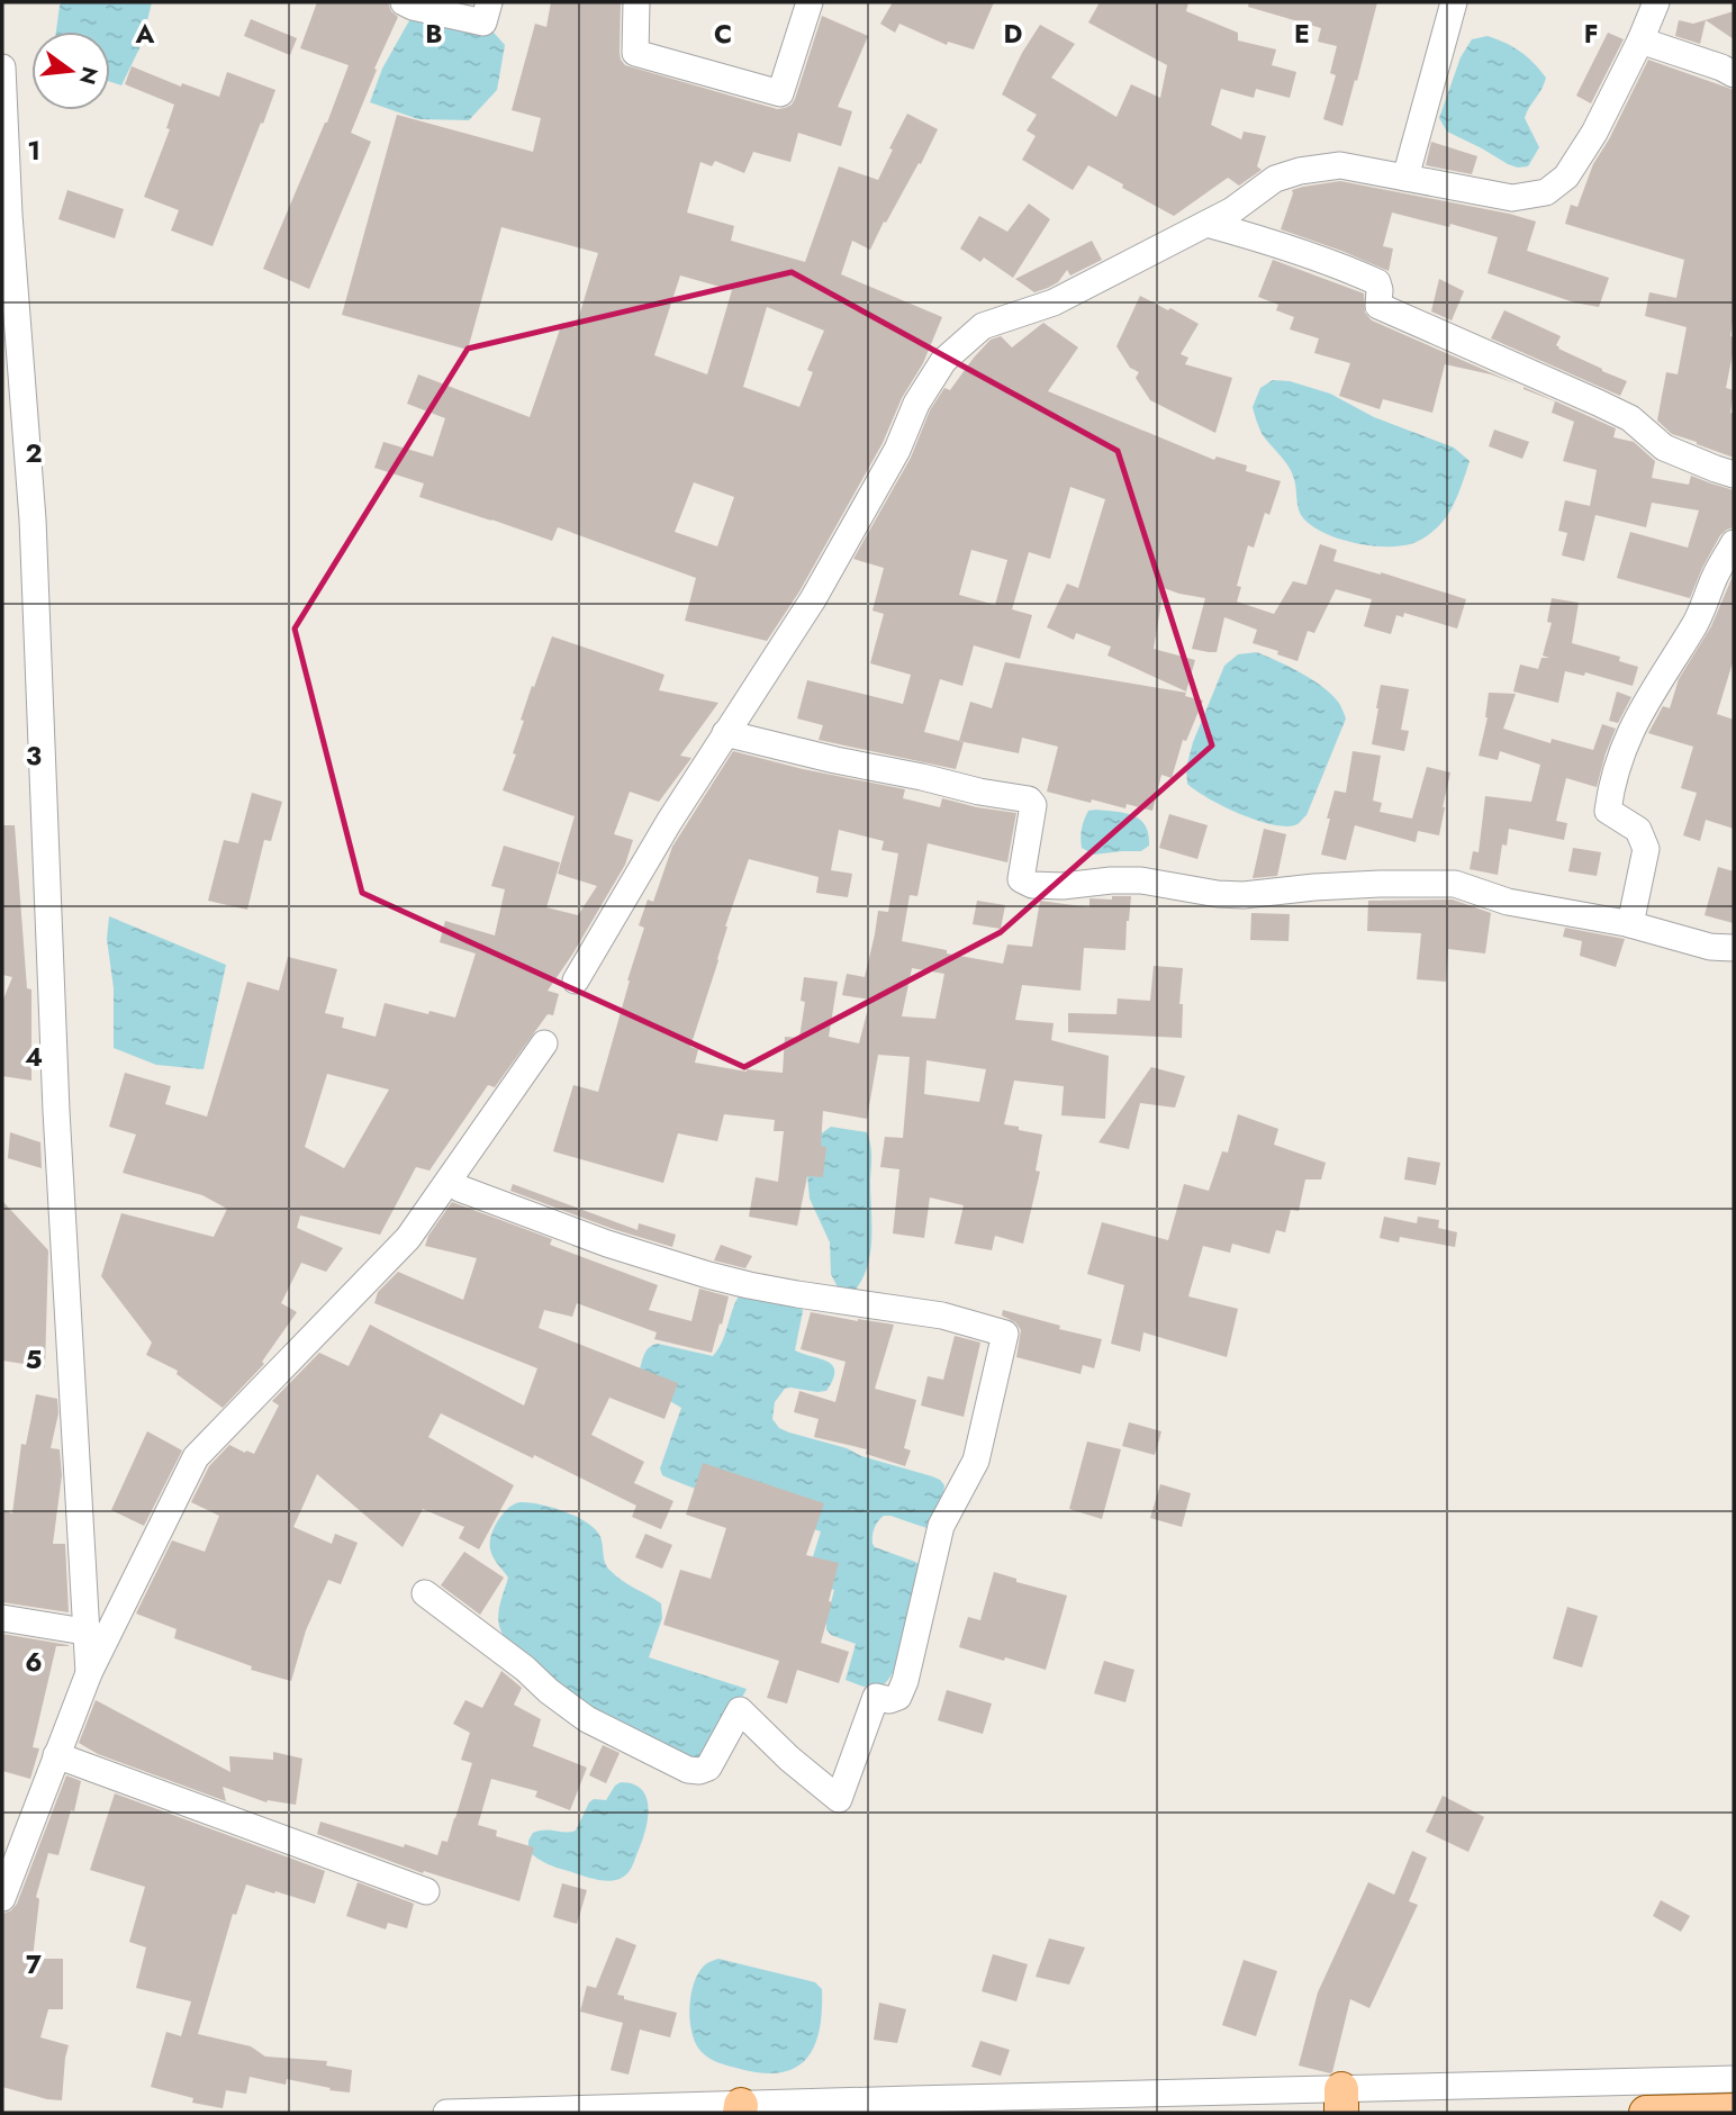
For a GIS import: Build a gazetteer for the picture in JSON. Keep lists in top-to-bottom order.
{
  "north": "right",
  "grid": {
    "columns": [
      "A",
      "B",
      "C",
      "D",
      "E",
      "F"
    ],
    "rows": [
      "1",
      "2",
      "3",
      "4",
      "5",
      "6",
      "7"
    ]
  }
}
